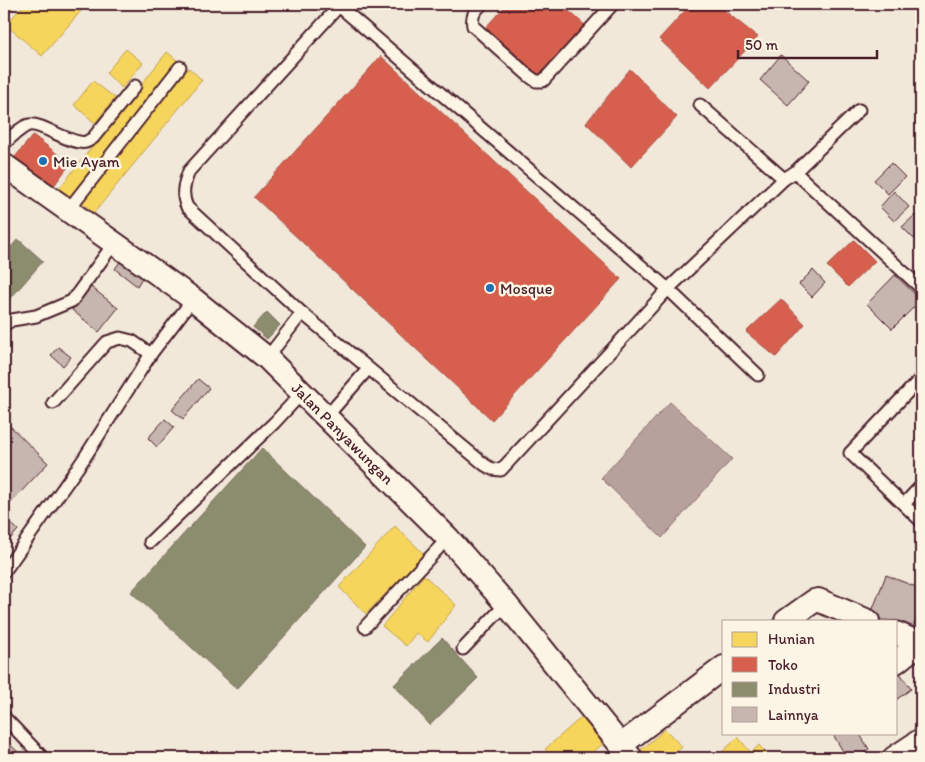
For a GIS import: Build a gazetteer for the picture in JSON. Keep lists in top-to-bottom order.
{
  "streets": {
    "street": ["Jalan Panyawungan"]
  },
  "places": ["Mie Ayam", "Mosque"],
  "legend": [
    "Hunian",
    "Toko",
    "Industri",
    "Lainnya"
  ],
  "scale_bar": "50 m"
}
